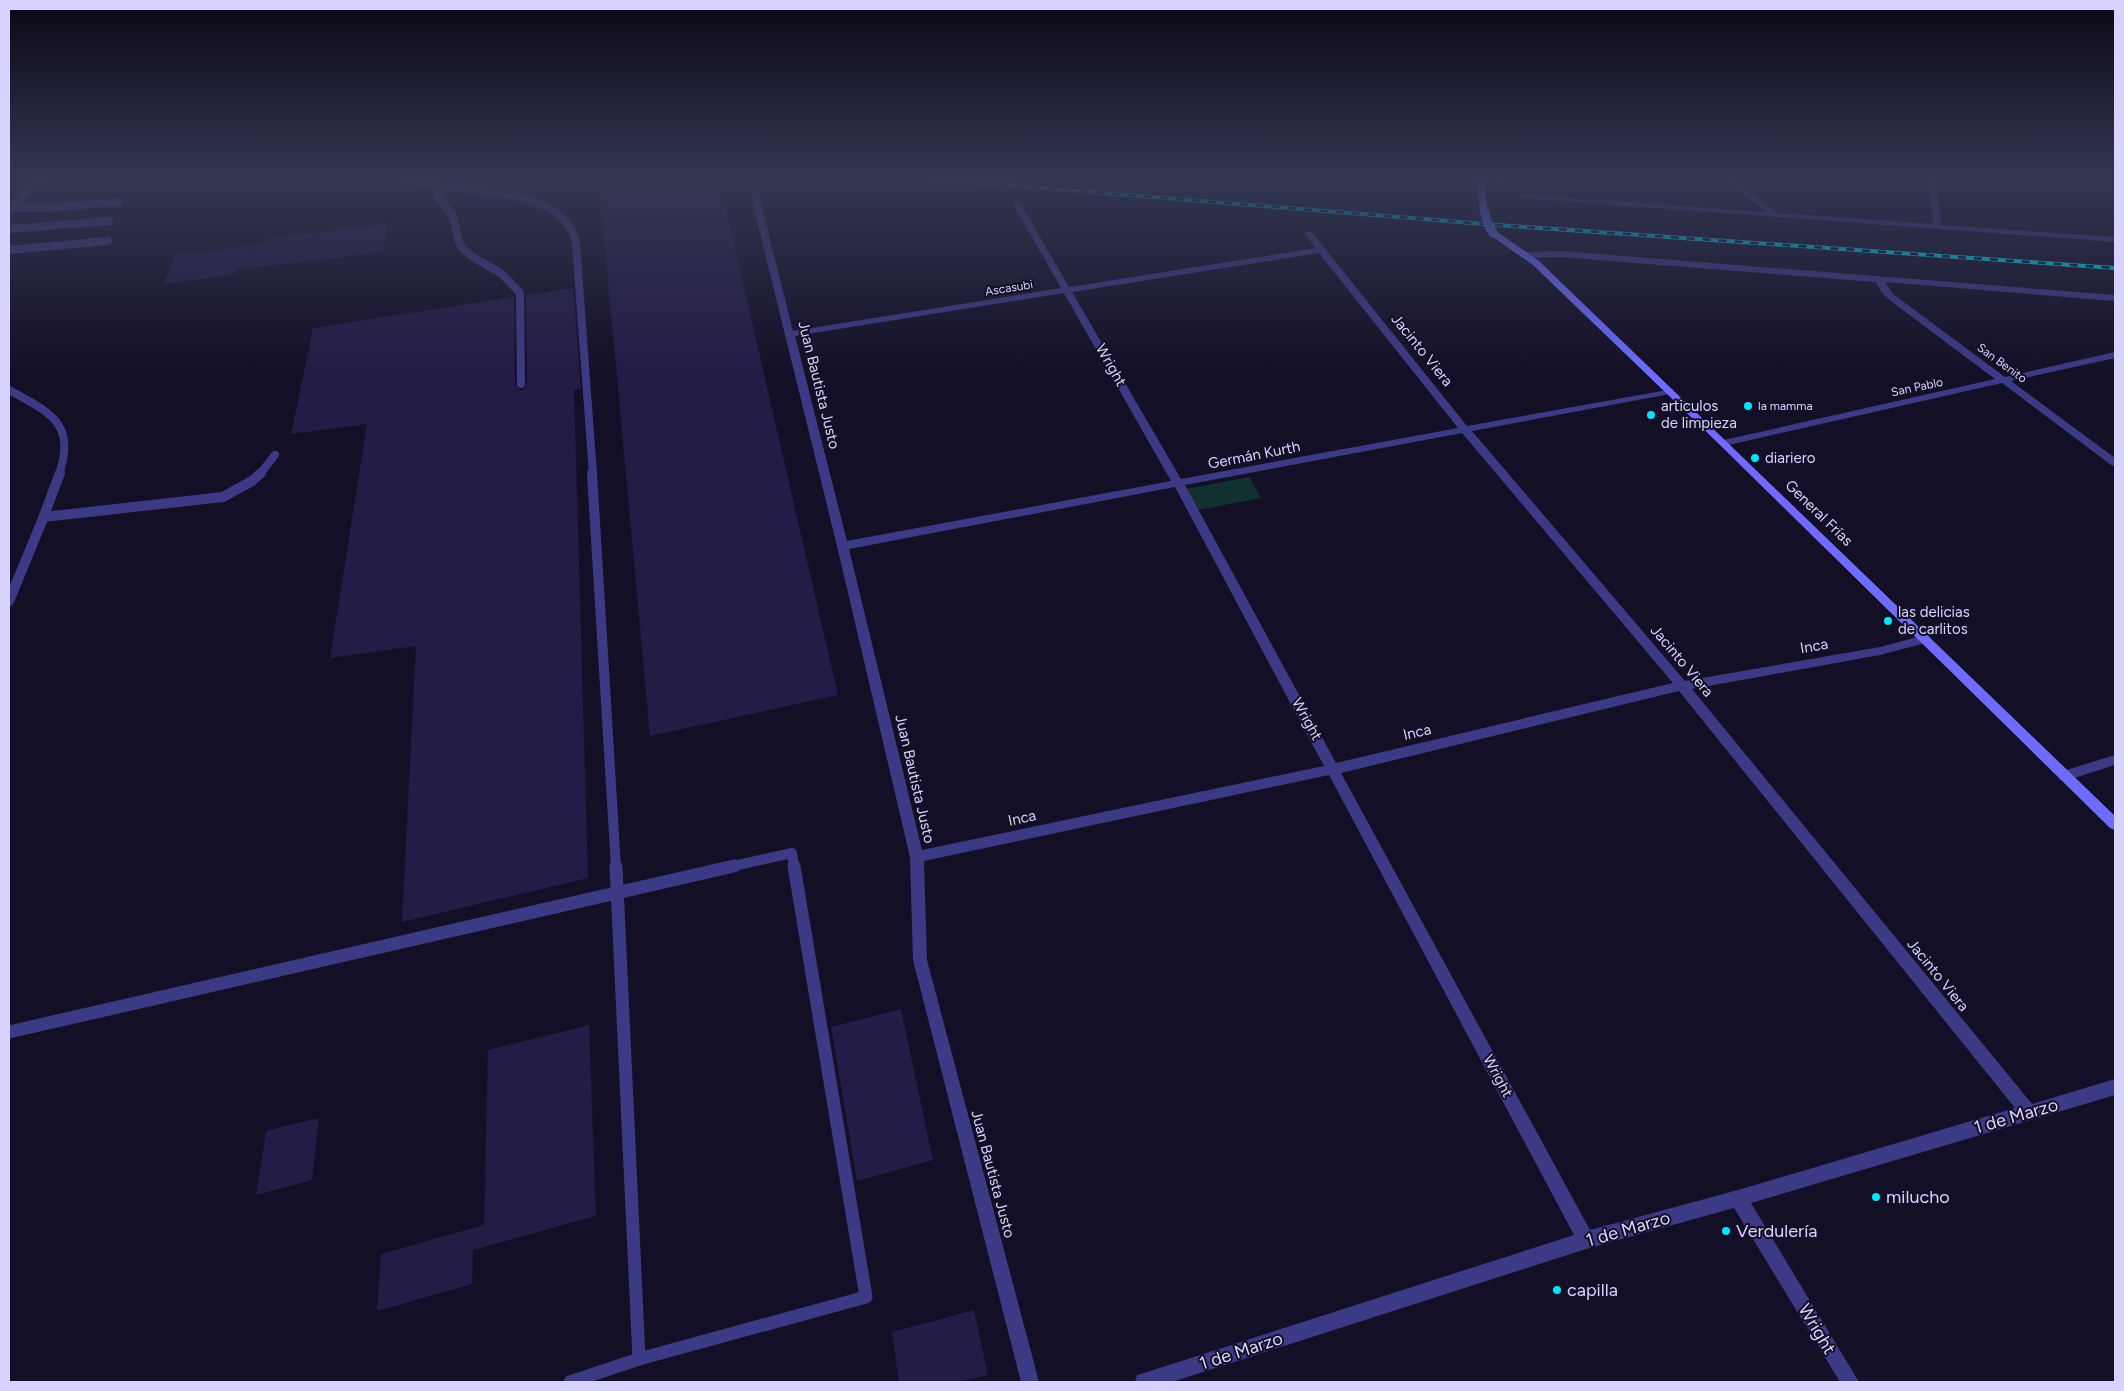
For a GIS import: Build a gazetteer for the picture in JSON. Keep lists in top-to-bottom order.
{
  "streets": {
    "main road": ["General Frías"],
    "street": [
      "Ascasubi",
      "Jacinto Viera",
      "San Benito",
      "Wright",
      "Juan Bautista Justo",
      "San Pablo",
      "Germán Kurth",
      "Inca",
      "1 de Marzo"
    ]
  },
  "crossings": [
    ["Ascasubi", "Jacinto Viera"],
    ["Ascasubi", "Wright"],
    ["Ascasubi", "Juan Bautista Justo"],
    ["Jacinto Viera", "Germán Kurth"],
    ["Jacinto Viera", "Inca"],
    ["Jacinto Viera", "1 de Marzo"],
    ["San Benito", "San Pablo"],
    ["Wright", "Germán Kurth"],
    ["Wright", "Inca"],
    ["Wright", "1 de Marzo"],
    ["Juan Bautista Justo", "Germán Kurth"],
    ["Juan Bautista Justo", "Inca"],
    ["San Pablo", "General Frías"],
    ["Germán Kurth", "General Frías"],
    ["General Frías", "Inca"]
  ],
  "places": [
    "la mamma",
    "articulos de limpieza",
    "diariero",
    "las delicias de carlitos",
    "milucho",
    "Verdulería",
    "capilla"
  ]
}
